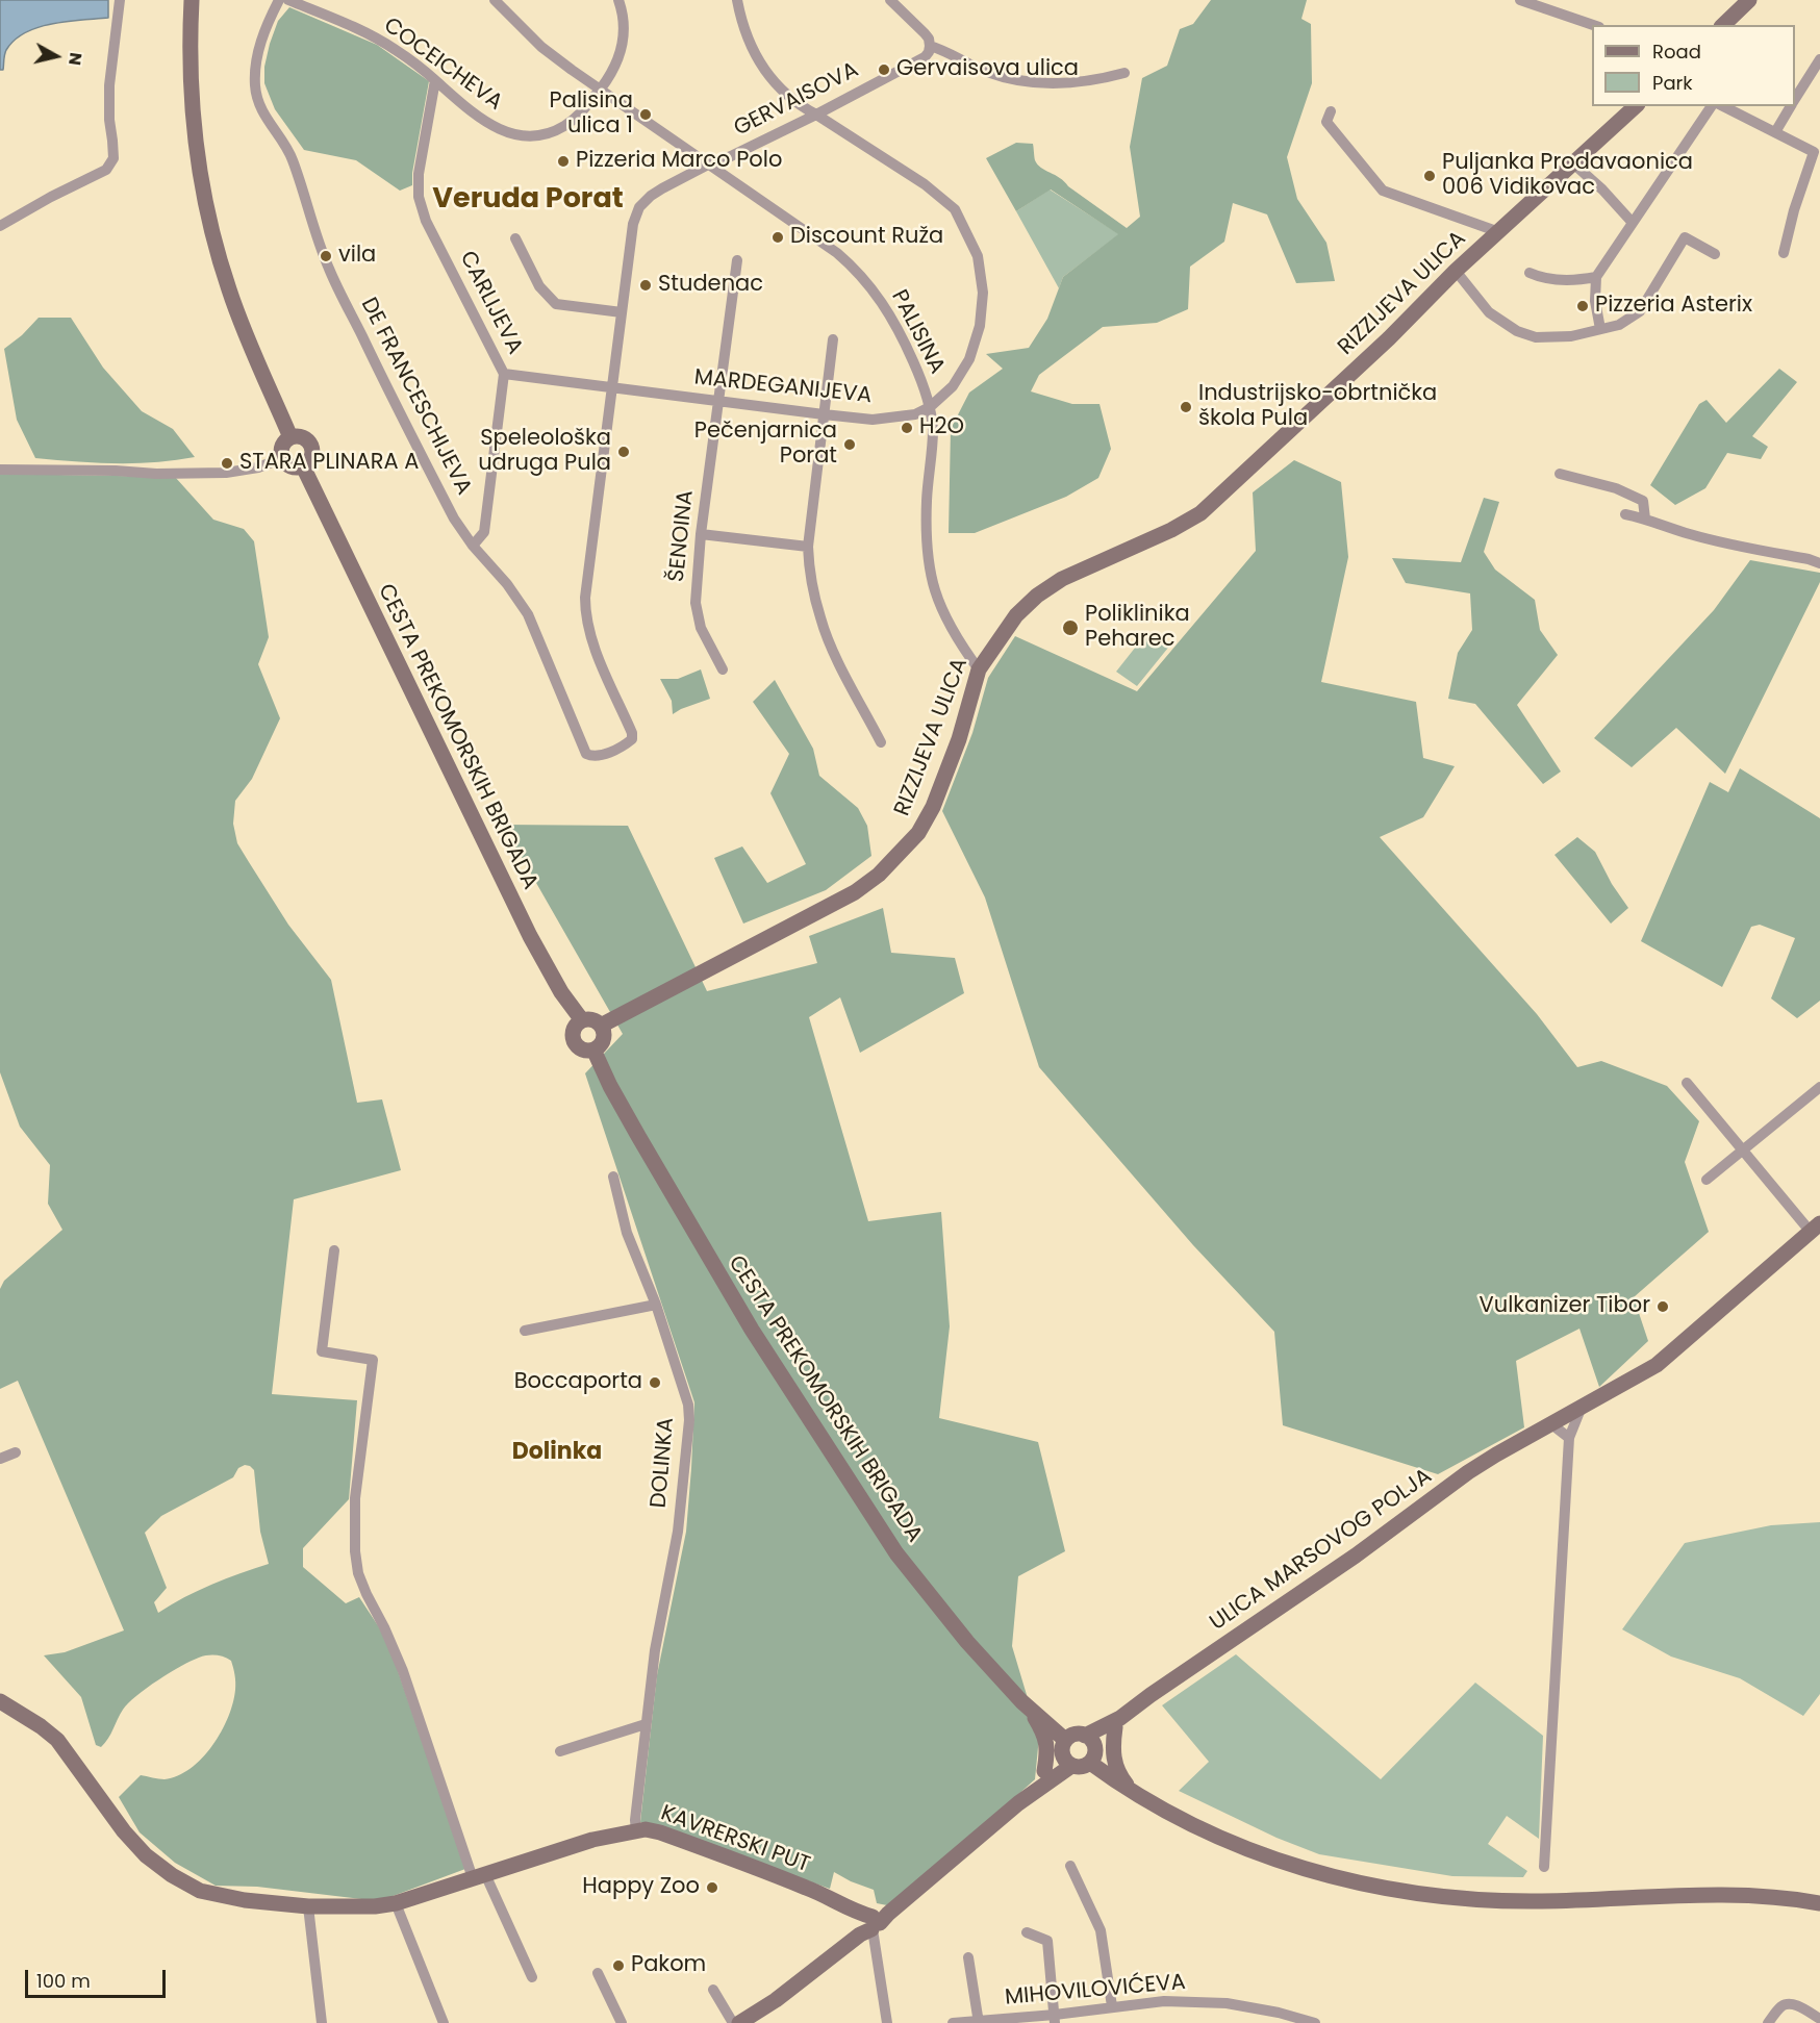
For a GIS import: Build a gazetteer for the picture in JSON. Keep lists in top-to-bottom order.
{
  "streets": {
    "main road": [
      "RIZZIJEVA ULICA",
      "CESTA PREKOMORSKIH BRIGADA",
      "ULICA MARSOVOG POLJA",
      "KAVRERSKI PUT"
    ],
    "street": [
      "COCEICHEVA",
      "GERVAISOVA",
      "CARLIJEVA",
      "PALISINA",
      "MARDEGANIJEVA",
      "DE FRANCESCHIJEVA",
      "ŠENOINA",
      "DOLINKA",
      "MIHOVILOVIĆEVA"
    ]
  },
  "crossings": [
    ["COCEICHEVA", "CARLIJEVA"],
    ["COCEICHEVA", "PALISINA"],
    ["GERVAISOVA", "PALISINA"],
    ["GERVAISOVA", "MARDEGANIJEVA"],
    ["GERVAISOVA", "DE FRANCESCHIJEVA"],
    ["RIZZIJEVA ULICA", "PALISINA"],
    ["RIZZIJEVA ULICA", "CESTA PREKOMORSKIH BRIGADA"],
    ["CARLIJEVA", "MARDEGANIJEVA"],
    ["CARLIJEVA", "DE FRANCESCHIJEVA"],
    ["PALISINA", "MARDEGANIJEVA"],
    ["MARDEGANIJEVA", "ŠENOINA"],
    ["DOLINKA", "KAVRERSKI PUT"]
  ],
  "districts": ["Veruda Porat", "Dolinka"],
  "places": [
    "Gervaisova ulica",
    "Palisina ulica 1",
    "Pizzeria Marco Polo",
    "Puljanka Prodavaonica 006 Vidikovac",
    "Discount Ruža",
    "vila",
    "Studenac",
    "Pizzeria Asterix",
    "Industrijsko-obrtnička škola Pula",
    "H2O",
    "Pečenjarnica Porat",
    "Speleološka udruga Pula",
    "STARA PLINARA A",
    "Poliklinika Peharec",
    "Vulkanizer Tibor",
    "Boccaporta",
    "Happy Zoo",
    "Pakom"
  ],
  "legend": ["Road", "Park"],
  "scale_bar": "100 m",
  "north": "right"
}
